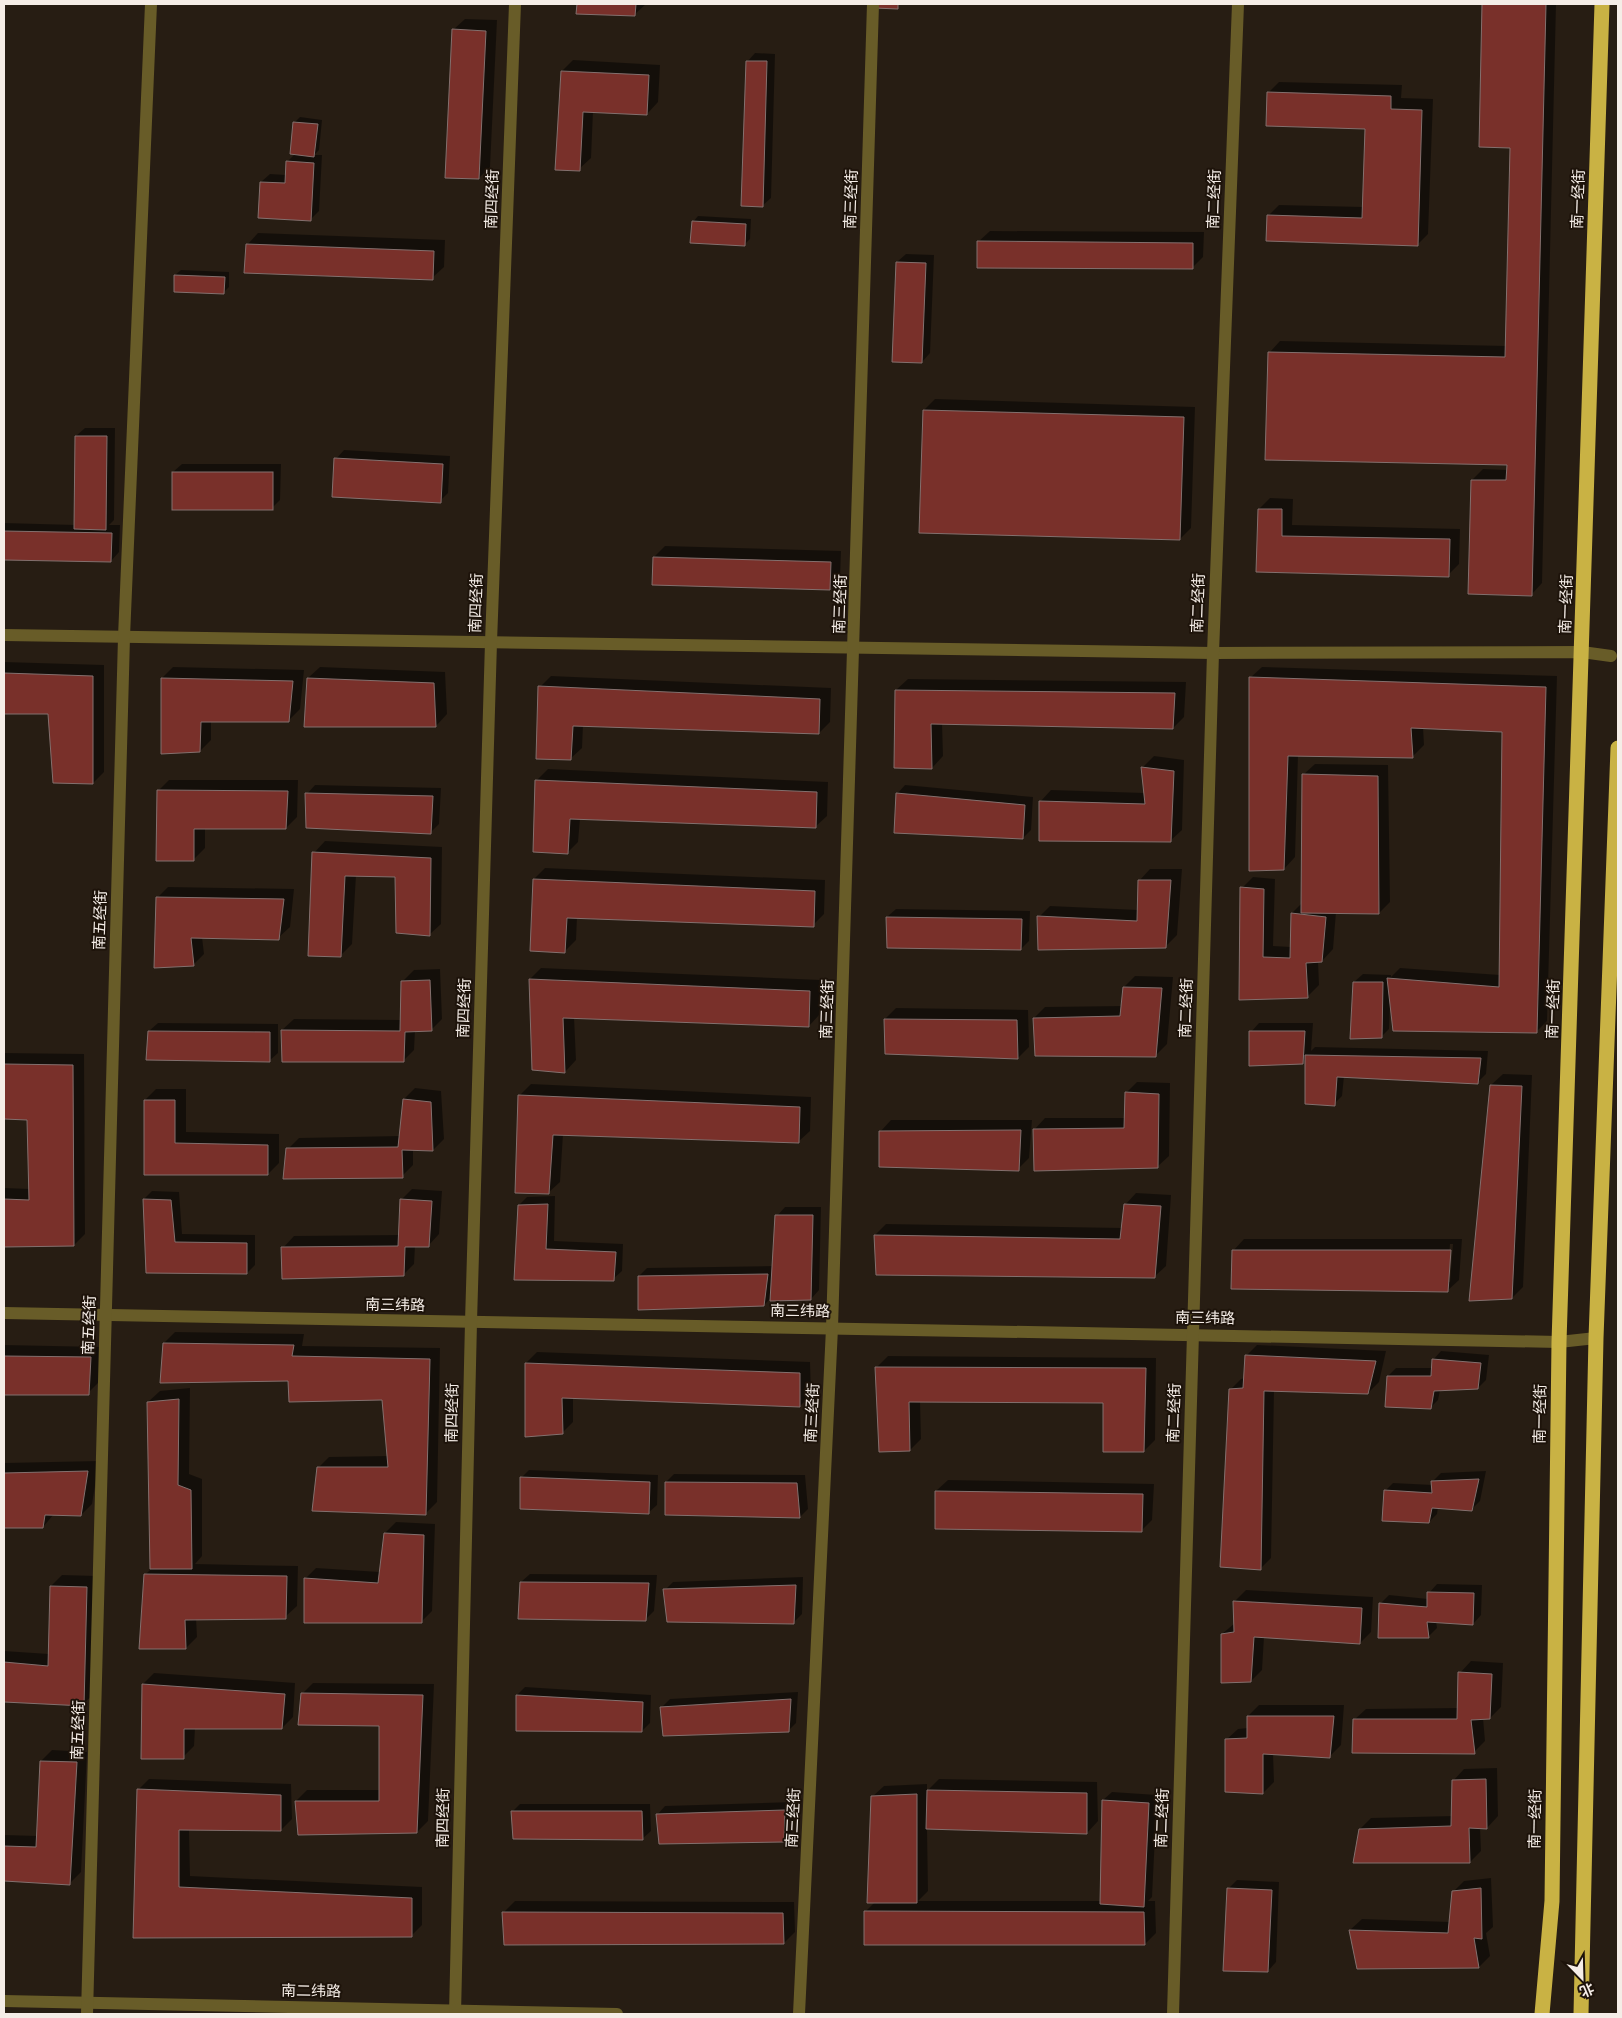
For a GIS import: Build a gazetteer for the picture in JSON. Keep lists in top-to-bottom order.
{
  "streets": {
    "highway": ["南一经街"],
    "street": [
      "南四经街",
      "南三经街",
      "南二经街",
      "南五经街",
      "南三纬路",
      "南二纬路"
    ]
  },
  "crossings": [
    ["南四经街", "南三纬路"],
    ["南四经街", "南二纬路"],
    ["南三经街", "南三纬路"],
    ["南二经街", "南三纬路"],
    ["南一经街", "南三纬路"],
    ["南五经街", "南三纬路"],
    ["南五经街", "南二纬路"]
  ],
  "north": "bottom right"
}
